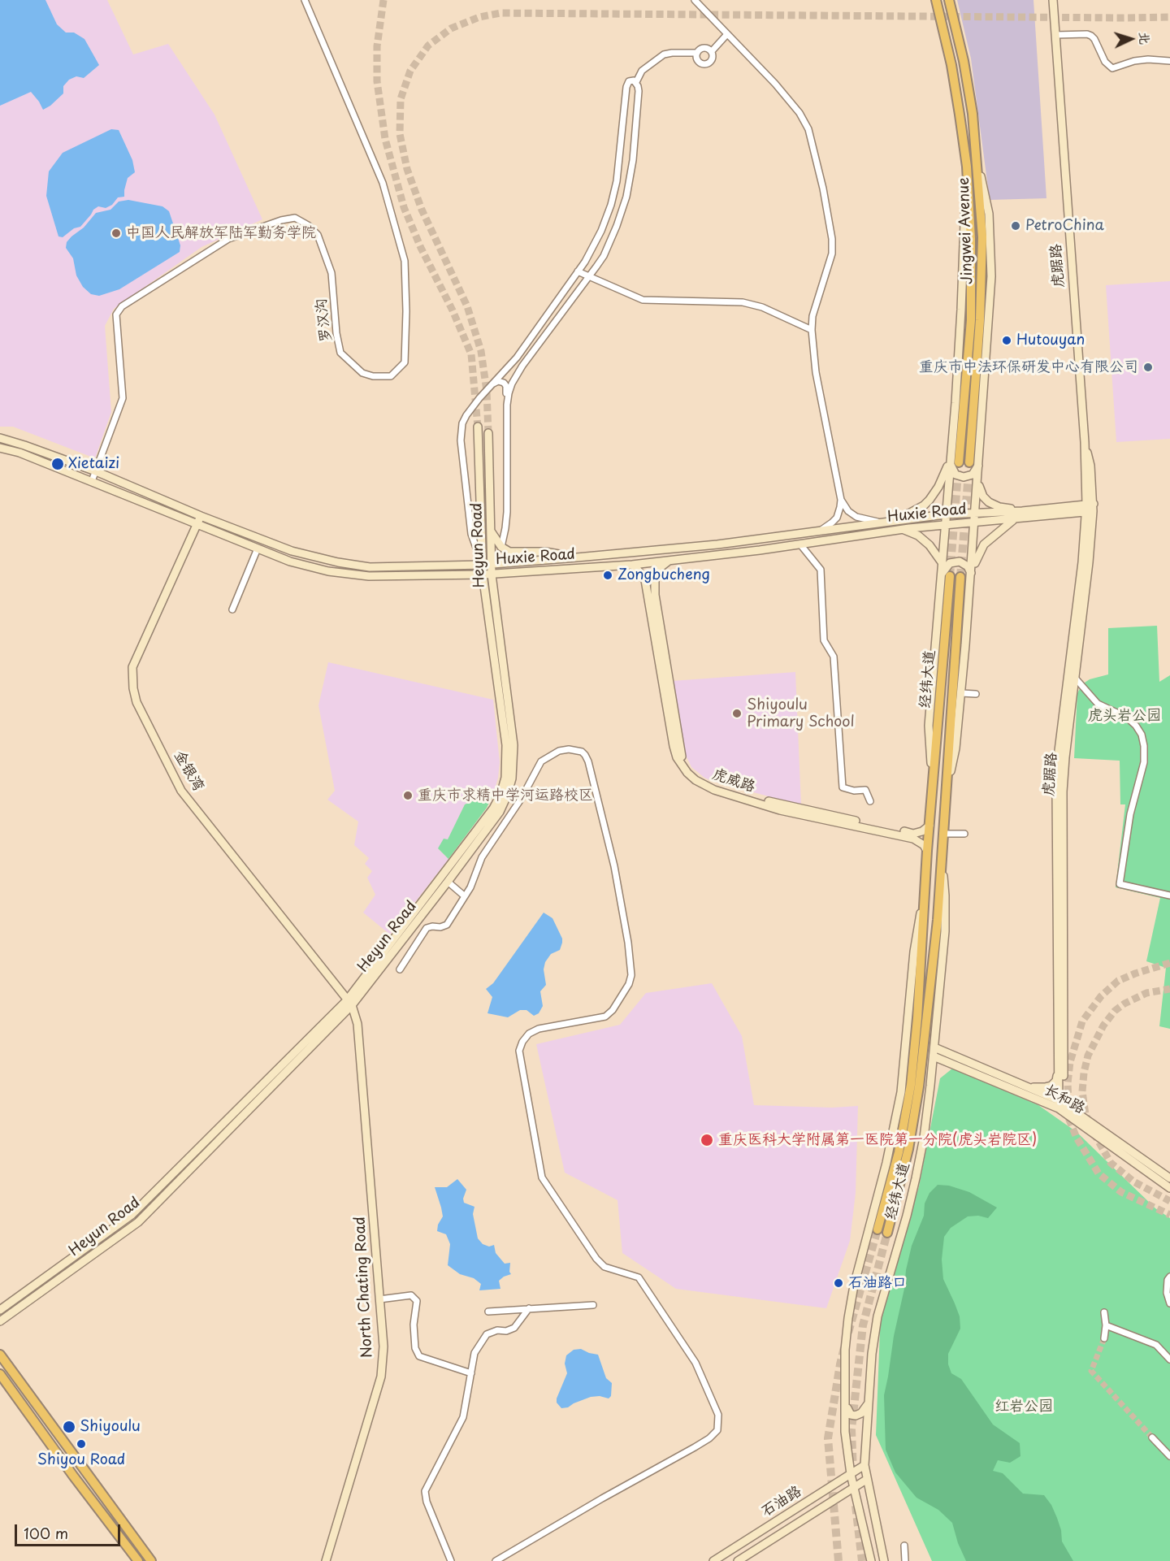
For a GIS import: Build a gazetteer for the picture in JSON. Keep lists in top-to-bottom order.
{
  "streets": {
    "main road": [
      "Jingwei Avenue",
      "虎踞路",
      "Huxie Road",
      "Heyun Road",
      "经纬大道",
      "金银湾",
      "虎威路",
      "长和路",
      "North Chating Road",
      "石油路"
    ],
    "street": ["罗汉沟"]
  },
  "crossings": [
    ["虎踞路", "Huxie Road"],
    ["虎踞路", "长和路"],
    ["罗汉沟", "Huxie Road"],
    ["Huxie Road", "Heyun Road"],
    ["Huxie Road", "金银湾"],
    ["Huxie Road", "虎威路"],
    ["Heyun Road", "金银湾"],
    ["Heyun Road", "North Chating Road"],
    ["经纬大道", "虎威路"],
    ["经纬大道", "长和路"],
    ["经纬大道", "石油路"],
    ["金银湾", "North Chating Road"]
  ],
  "parks": ["虎头岩公园", "红岩公园"],
  "places": [
    "PetroChina",
    "中国人民解放军陆军勤务学院",
    "Hutouyan",
    "重庆市中法环保研发中心有限公司",
    "Xietaizi",
    "Zongbucheng",
    "Shiyoulu Primary School",
    "重庆市求精中学河运路校区",
    "重庆医科大学附属第一医院第一分院(虎头岩院区)",
    "石油路口",
    "Shiyoulu",
    "Shiyou Road"
  ],
  "scale_bar": "100 m",
  "north": "right"
}
